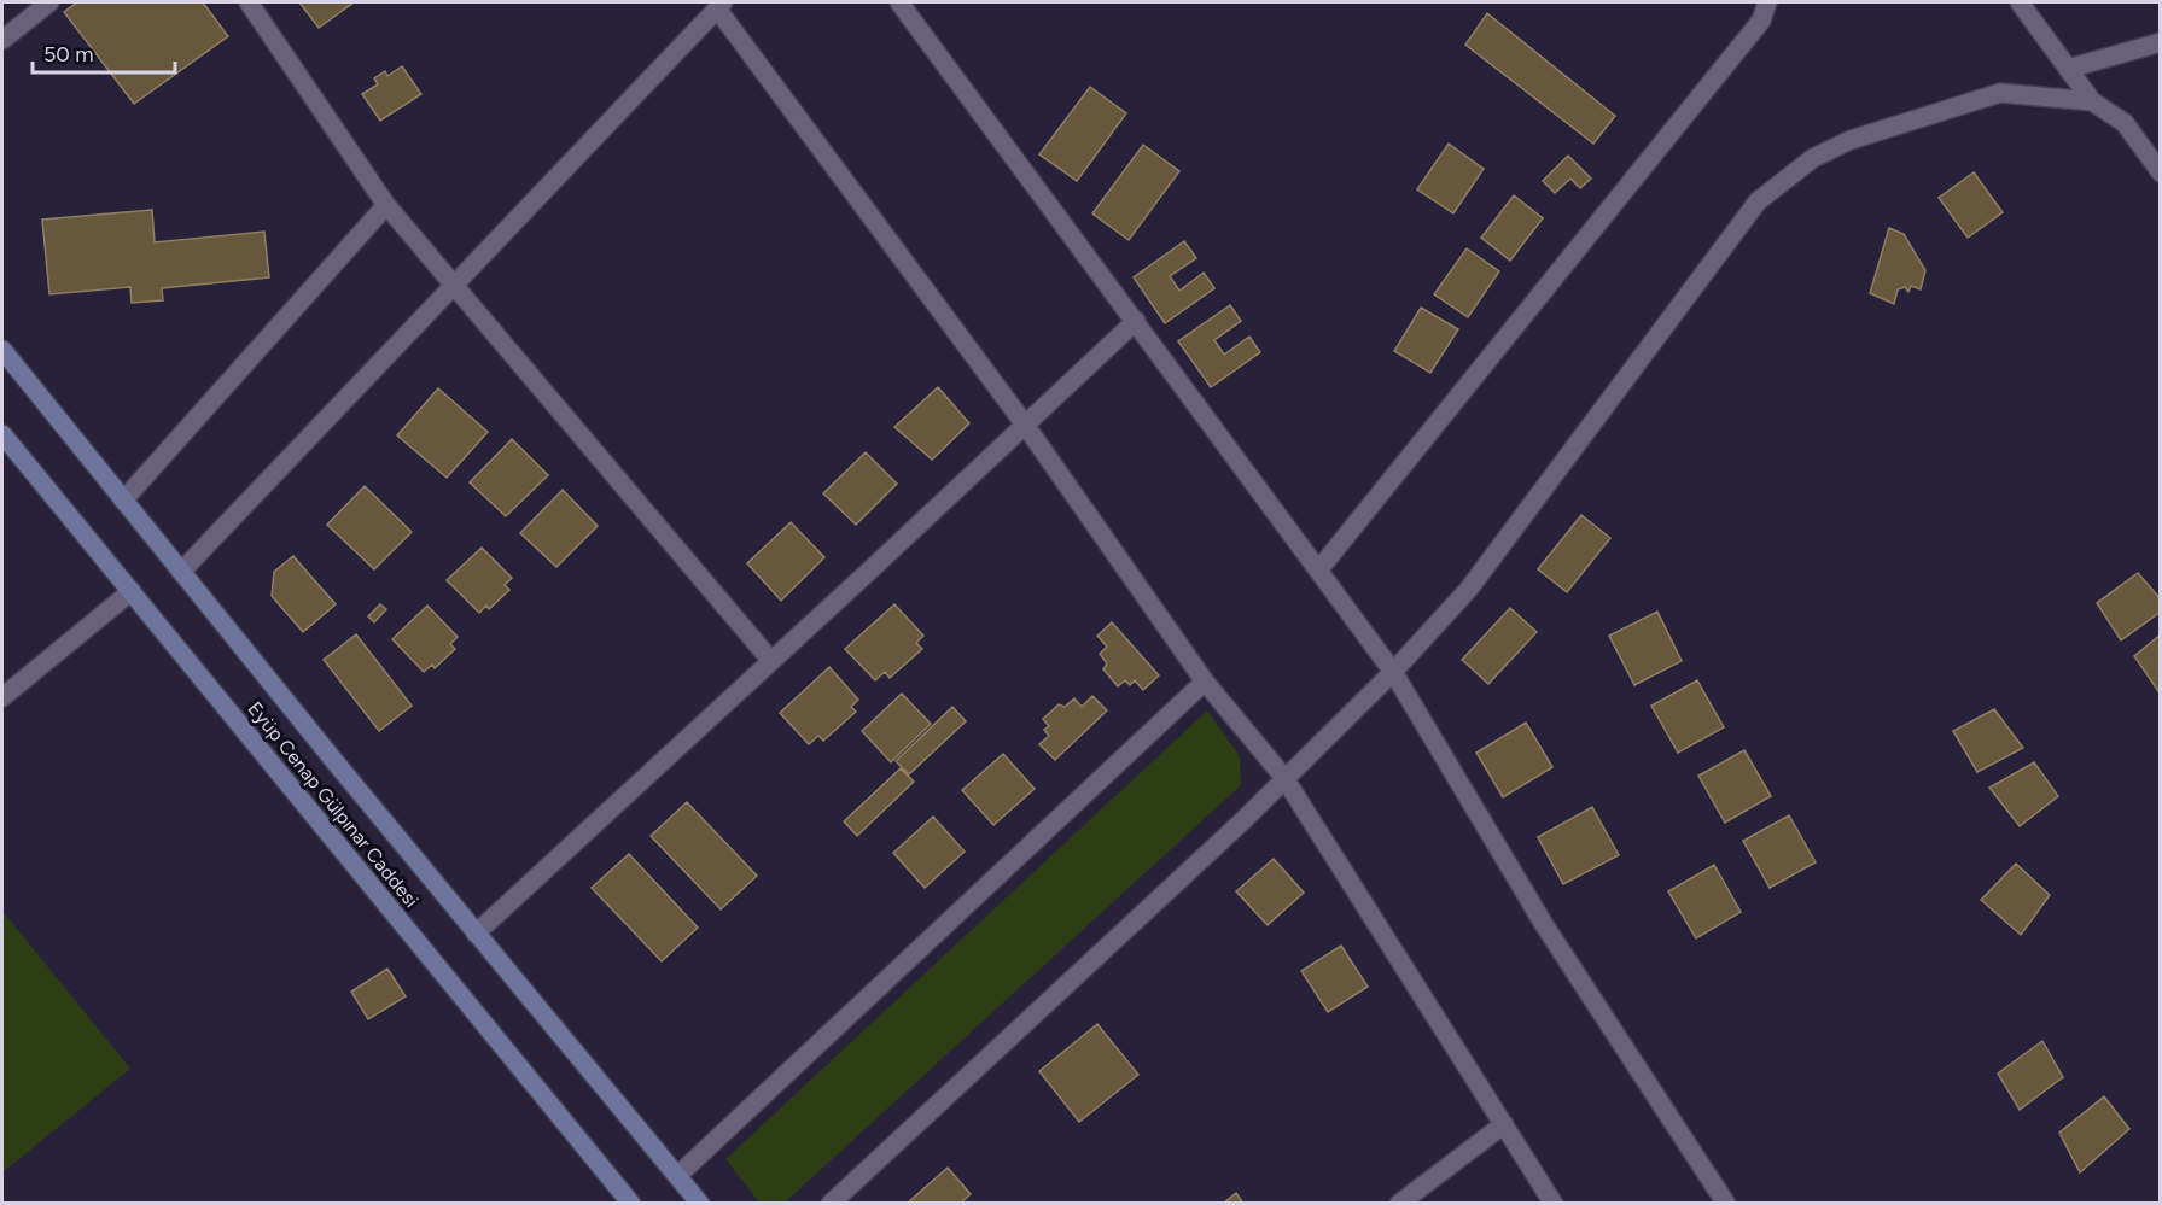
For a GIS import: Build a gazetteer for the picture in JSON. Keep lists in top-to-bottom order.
{
  "streets": {
    "main road": ["Eyüp Cenap Gülpınar Caddesi"]
  },
  "scale_bar": "50 m"
}
